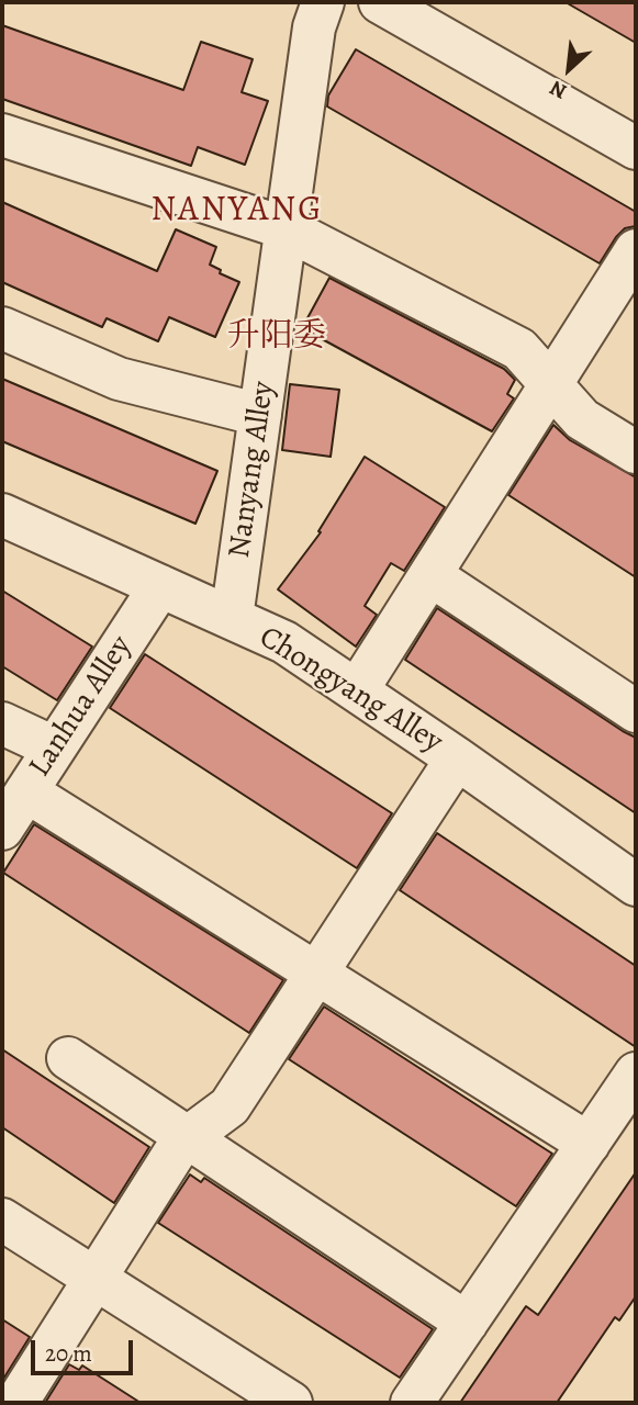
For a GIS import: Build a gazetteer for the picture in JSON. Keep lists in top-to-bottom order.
{
  "streets": {
    "street": ["Nanyang Alley", "Chongyang Alley", "Lanhua Alley"]
  },
  "crossings": [
    ["Nanyang Alley", "Chongyang Alley"],
    ["Chongyang Alley", "Lanhua Alley"]
  ],
  "districts": ["NANYANG", "升阳委"],
  "scale_bar": "20 m",
  "north": "bottom left"
}
